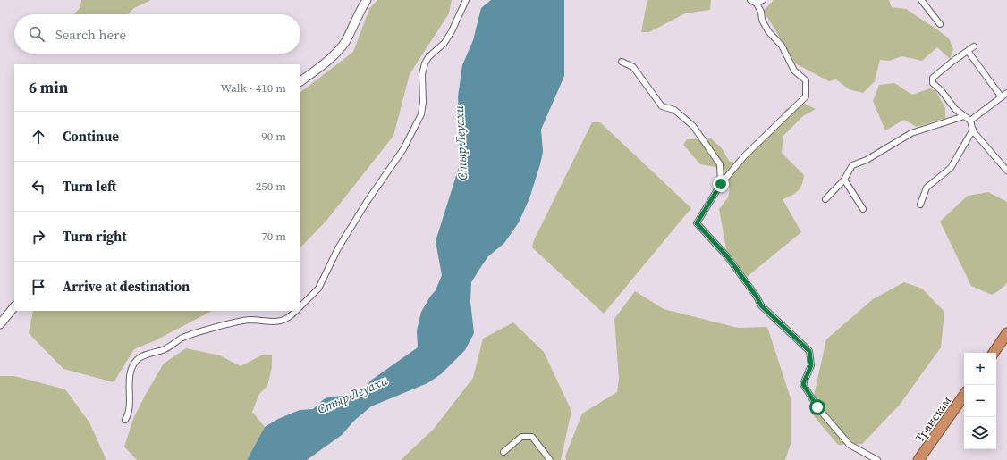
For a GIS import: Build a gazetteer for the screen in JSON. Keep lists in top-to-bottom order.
{
  "streets": {
    "highway": ["Транскам"]
  },
  "water": ["Стыр Леуахи"],
  "page": {
    "search": "Search here",
    "heading": ["6 min", "Walk · 410 m"],
    "list": [
      ["Continue", "90 m"],
      ["Turn left", "250 m"],
      ["Turn right", "70 m"],
      "Arrive at destination"
    ],
    "map_buttons": ["+", "−"]
  }
}
